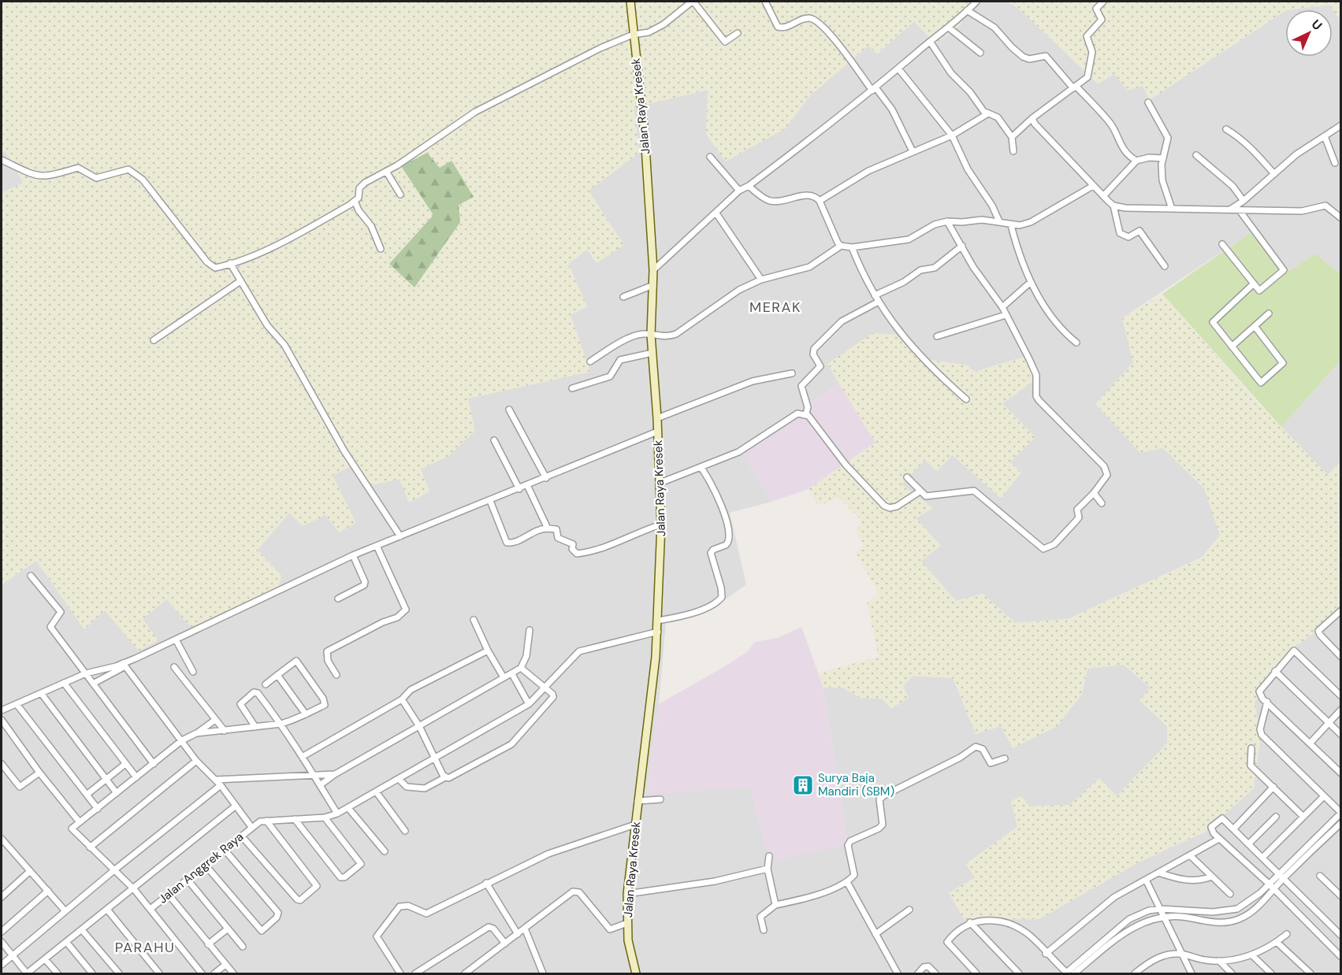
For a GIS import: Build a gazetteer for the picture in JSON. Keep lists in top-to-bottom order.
{
  "streets": {
    "main road": ["Jalan Raya Kresek"],
    "street": ["Jalan Anggrek Raya"]
  },
  "districts": ["MERAK", "PARAHU"],
  "places": {
    "building": ["Surya Baja Mandiri (SBM)"]
  },
  "north": "top right"
}
